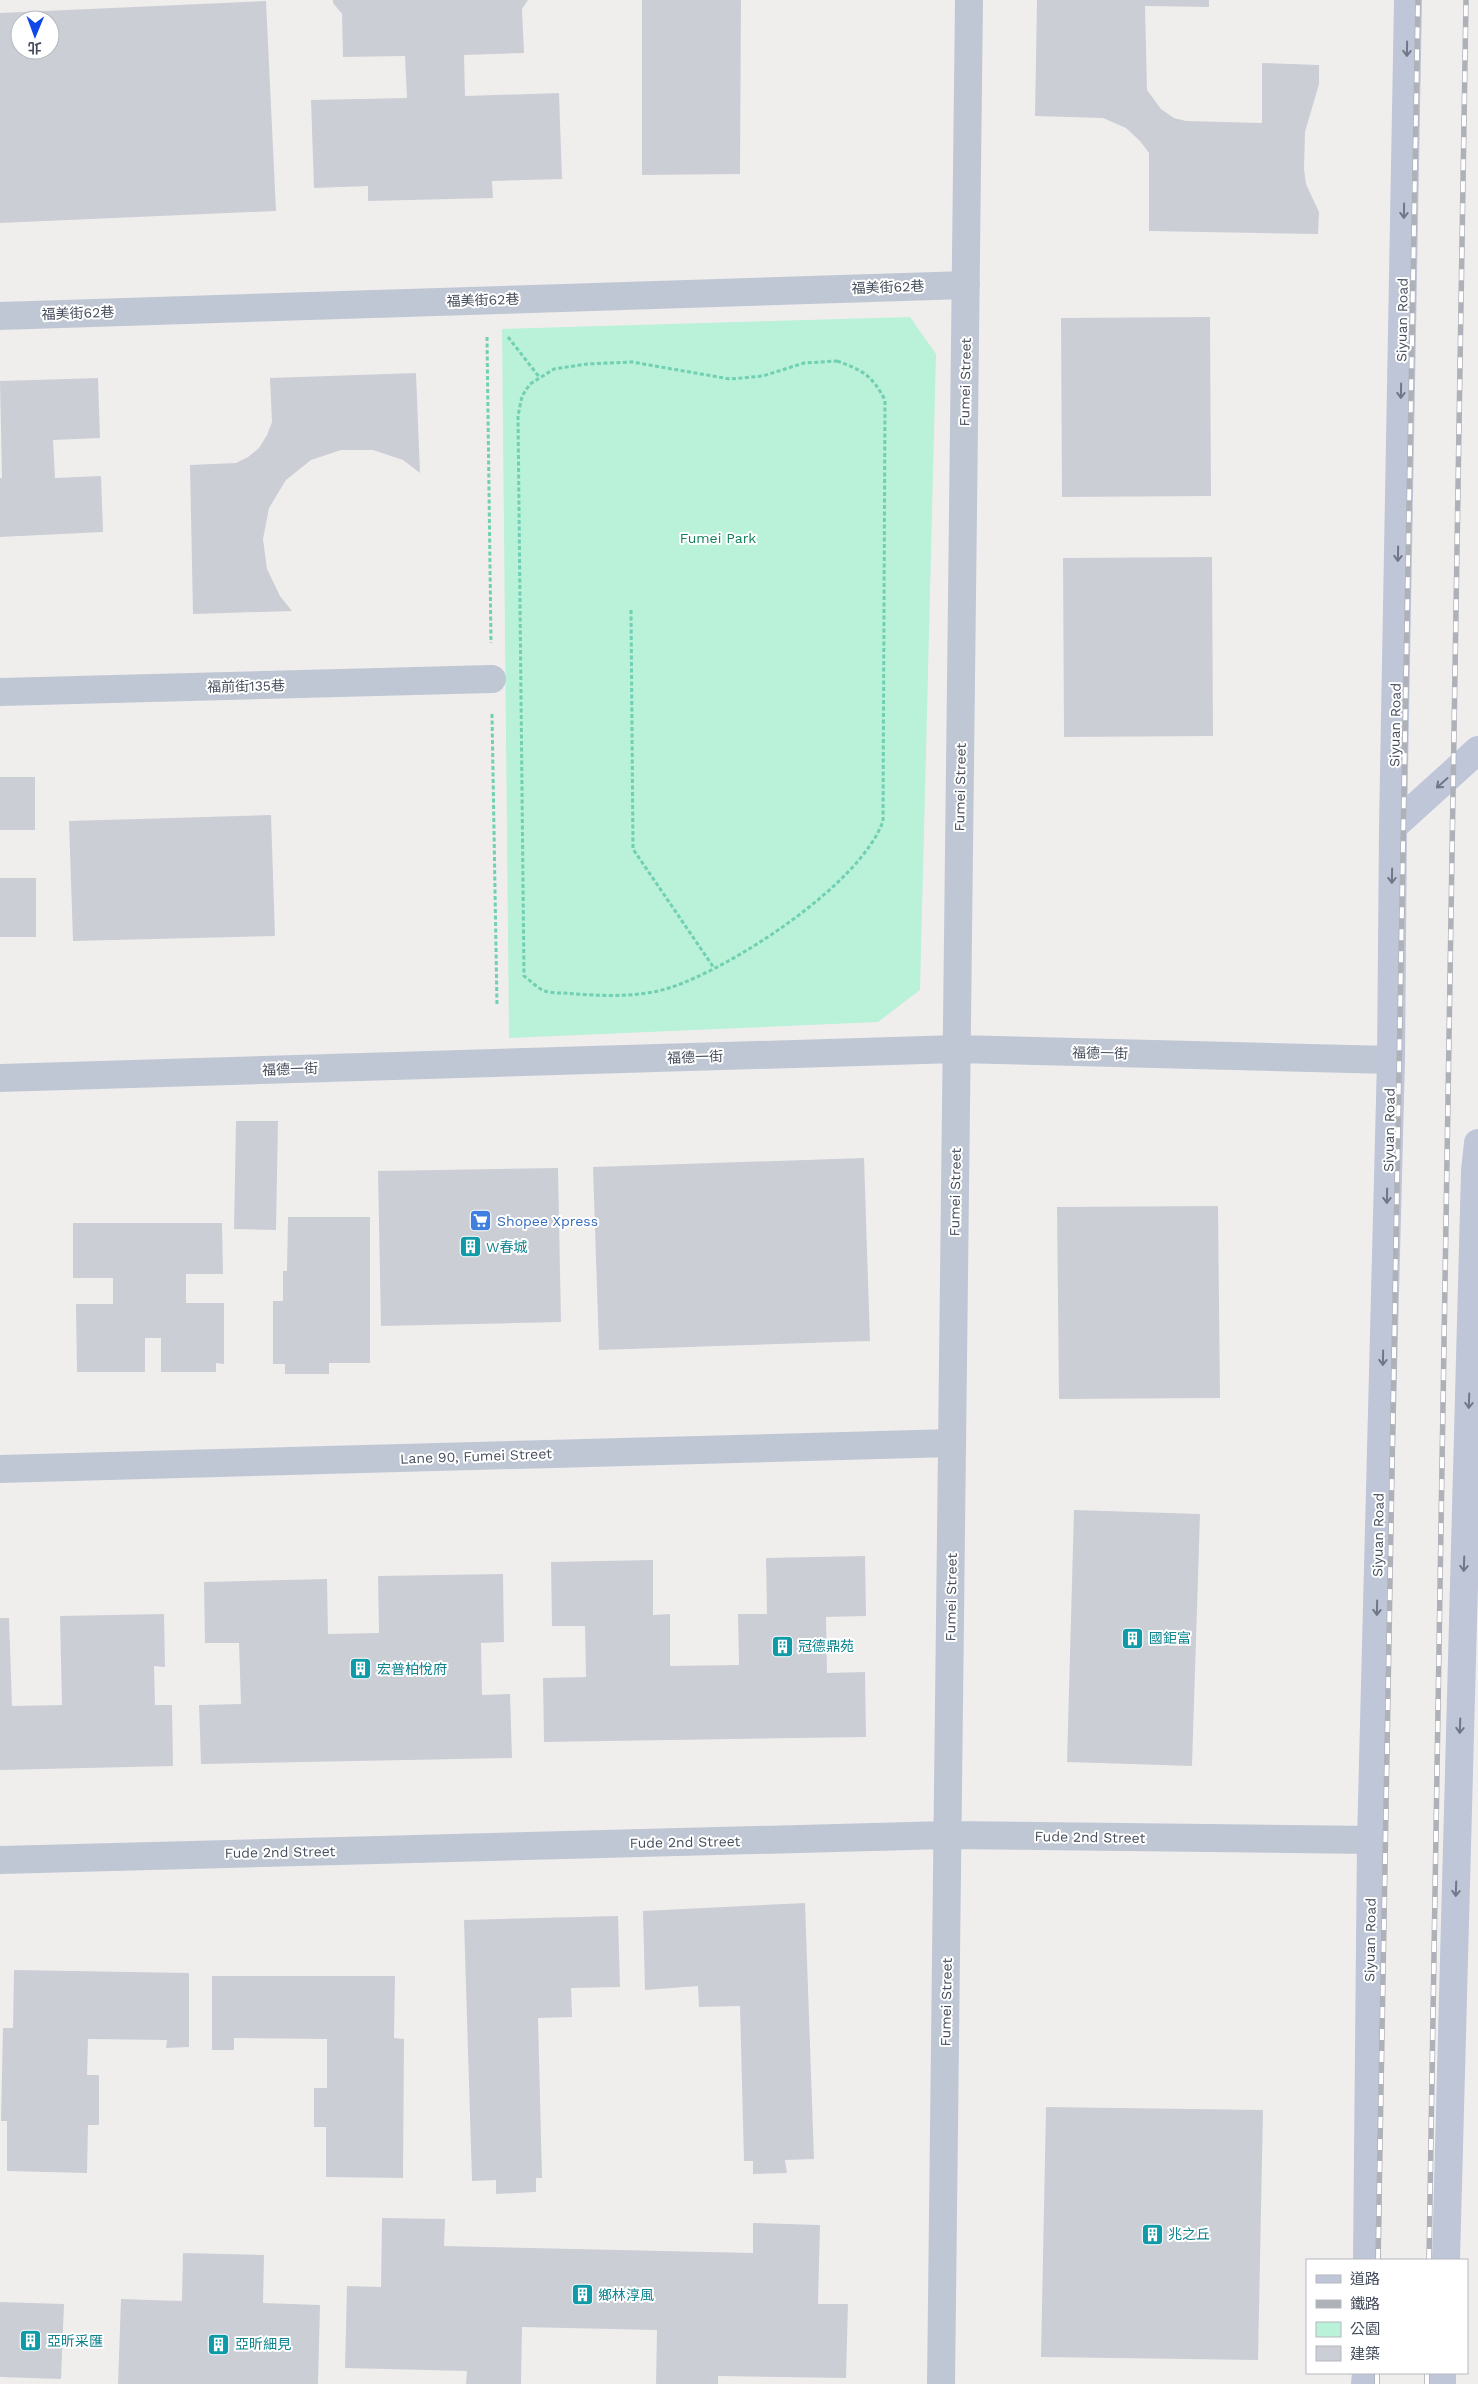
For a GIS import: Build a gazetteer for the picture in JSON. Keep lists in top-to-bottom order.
{
  "streets": {
    "main road": ["Siyuan Road"],
    "street": [
      "福美街62巷",
      "Fumei Street",
      "福前街135巷",
      "福德一街",
      "Lane 90, Fumei Street",
      "Fude 2nd Street"
    ]
  },
  "crossings": [
    ["福美街62巷", "Fumei Street"],
    ["Siyuan Road", "福德一街"],
    ["Siyuan Road", "Fude 2nd Street"],
    ["Fumei Street", "福德一街"],
    ["Fumei Street", "Lane 90, Fumei Street"],
    ["Fumei Street", "Fude 2nd Street"]
  ],
  "parks": ["Fumei Park"],
  "places": {
    "supermarket": ["Shopee Xpress"],
    "building": [
      "W春城",
      "國鉅富",
      "冠德鼎苑",
      "宏普柏悅府",
      "兆之丘",
      "鄉林淳風",
      "亞昕采匯",
      "亞昕細見"
    ]
  },
  "legend": [
    "道路",
    "鐵路",
    "公園",
    "建築"
  ],
  "north": "bottom"
}
